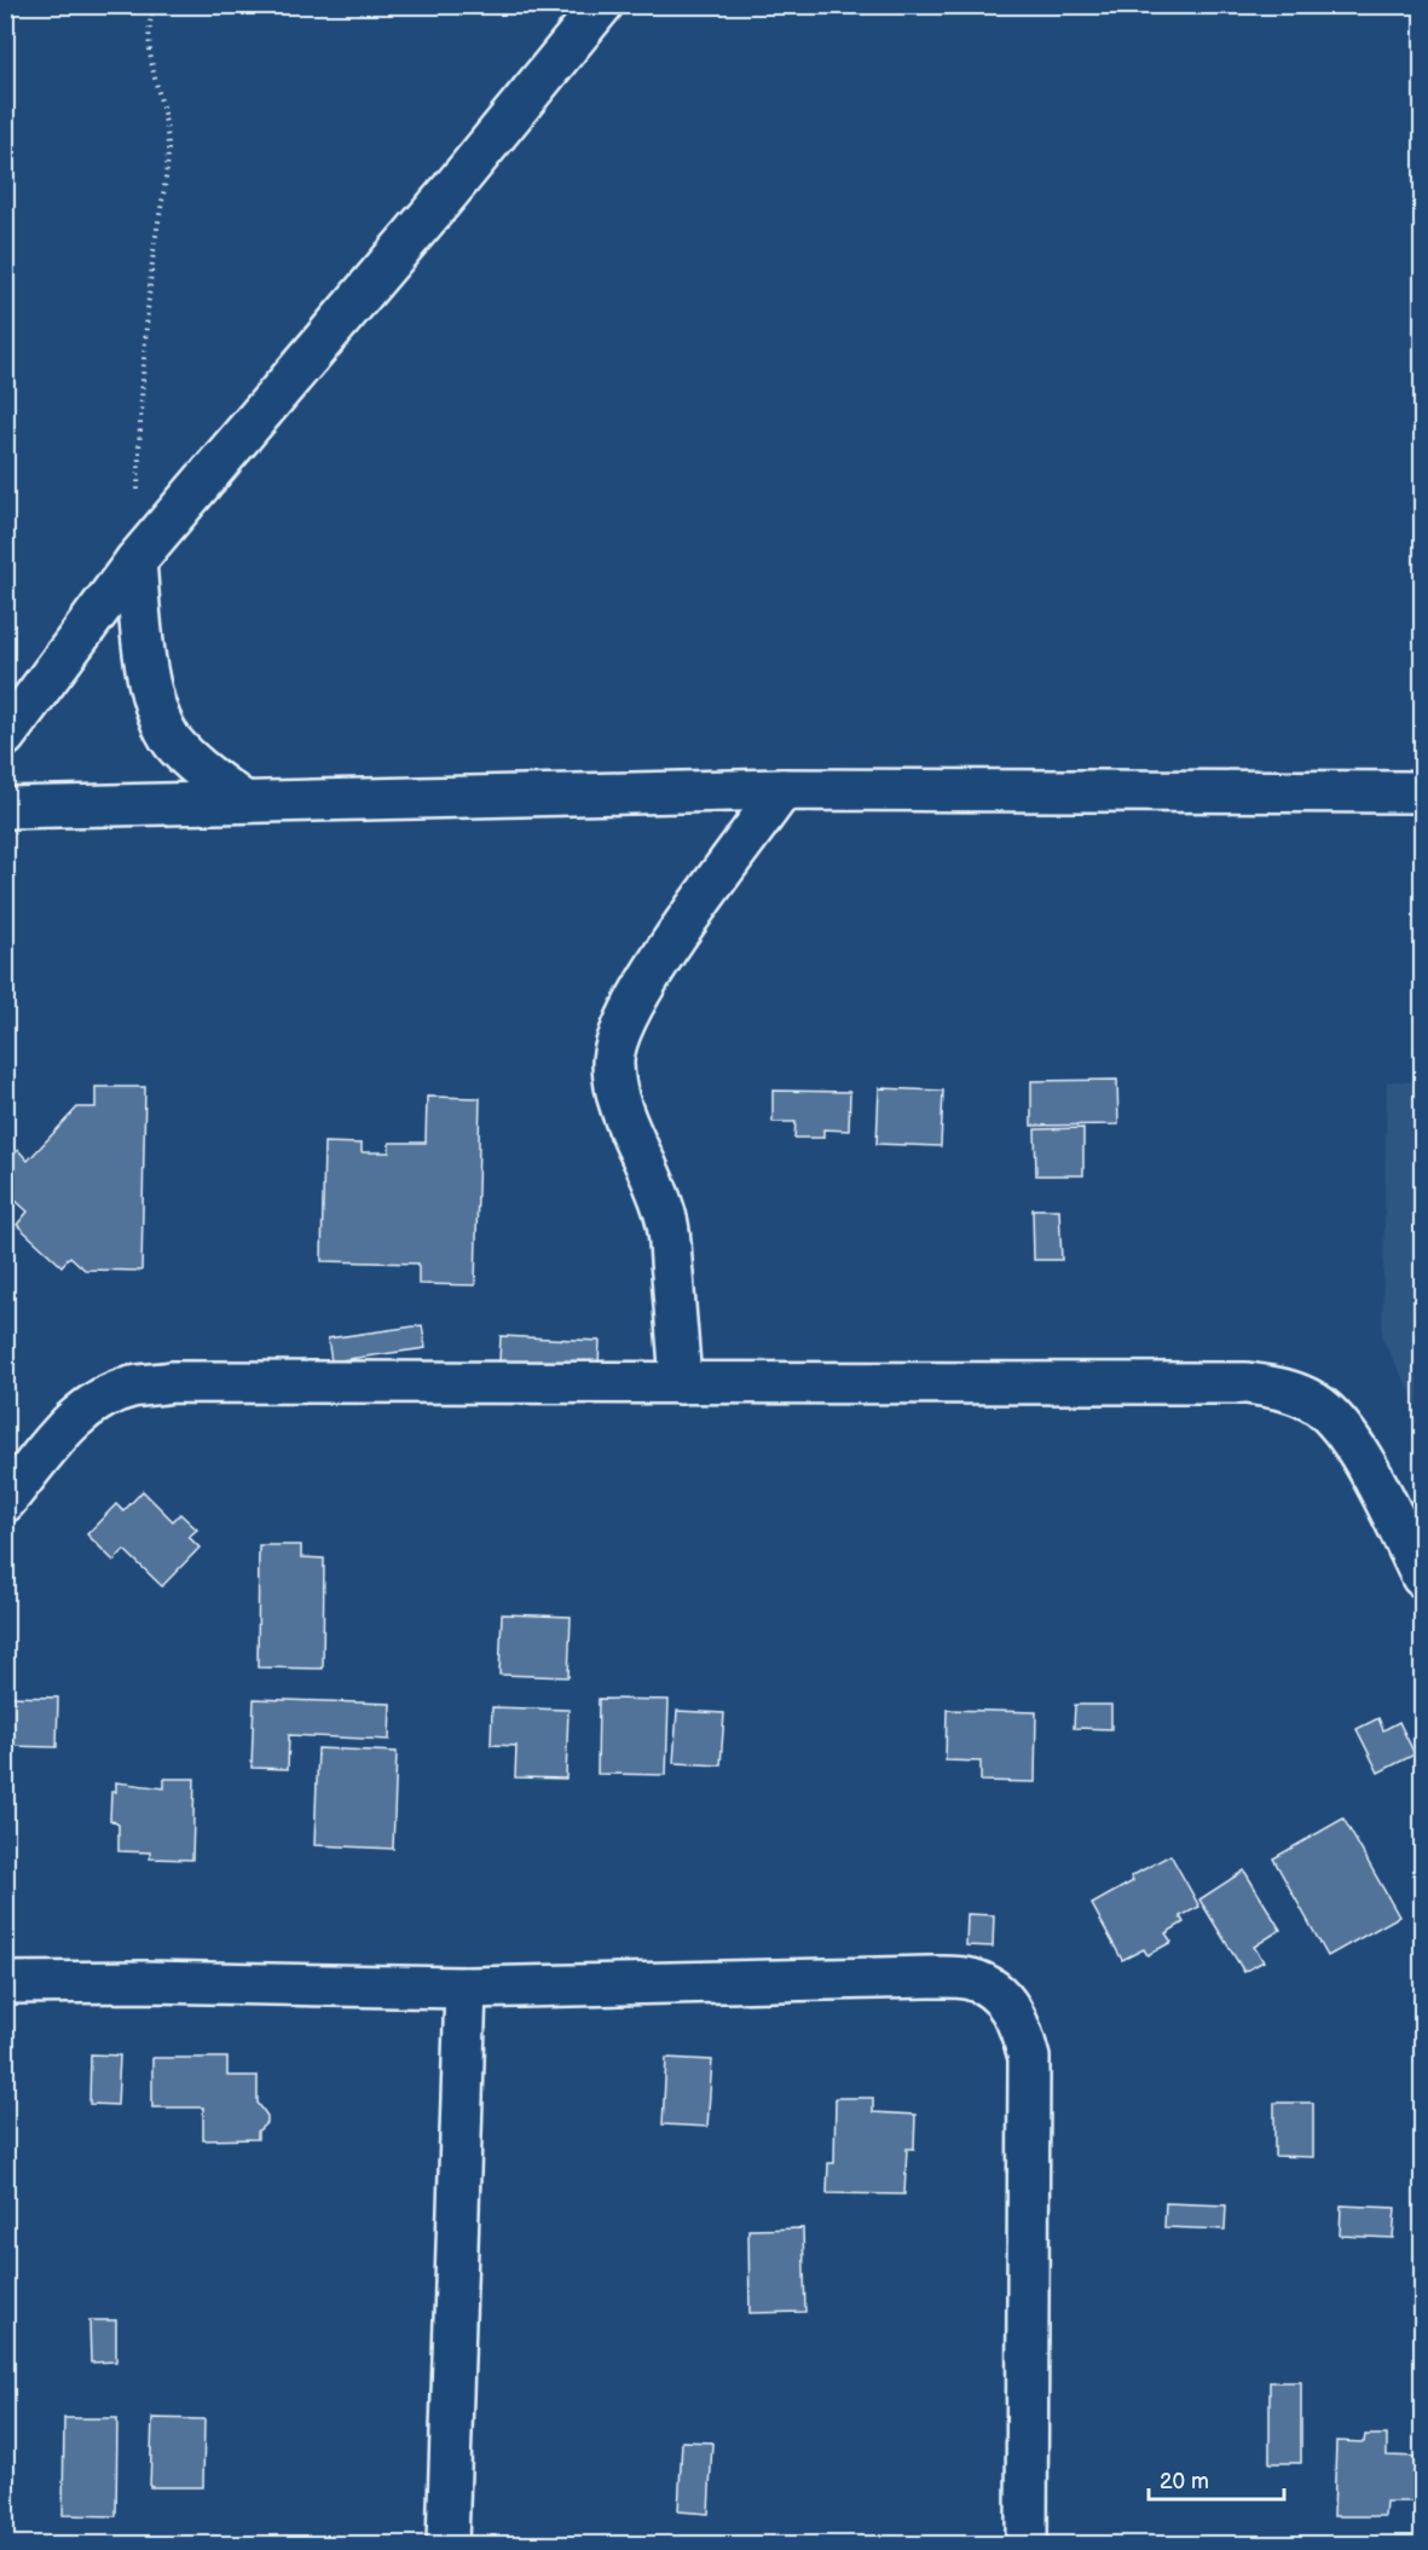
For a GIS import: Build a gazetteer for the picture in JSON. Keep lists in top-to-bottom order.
{
  "scale_bar": "20 m"
}
